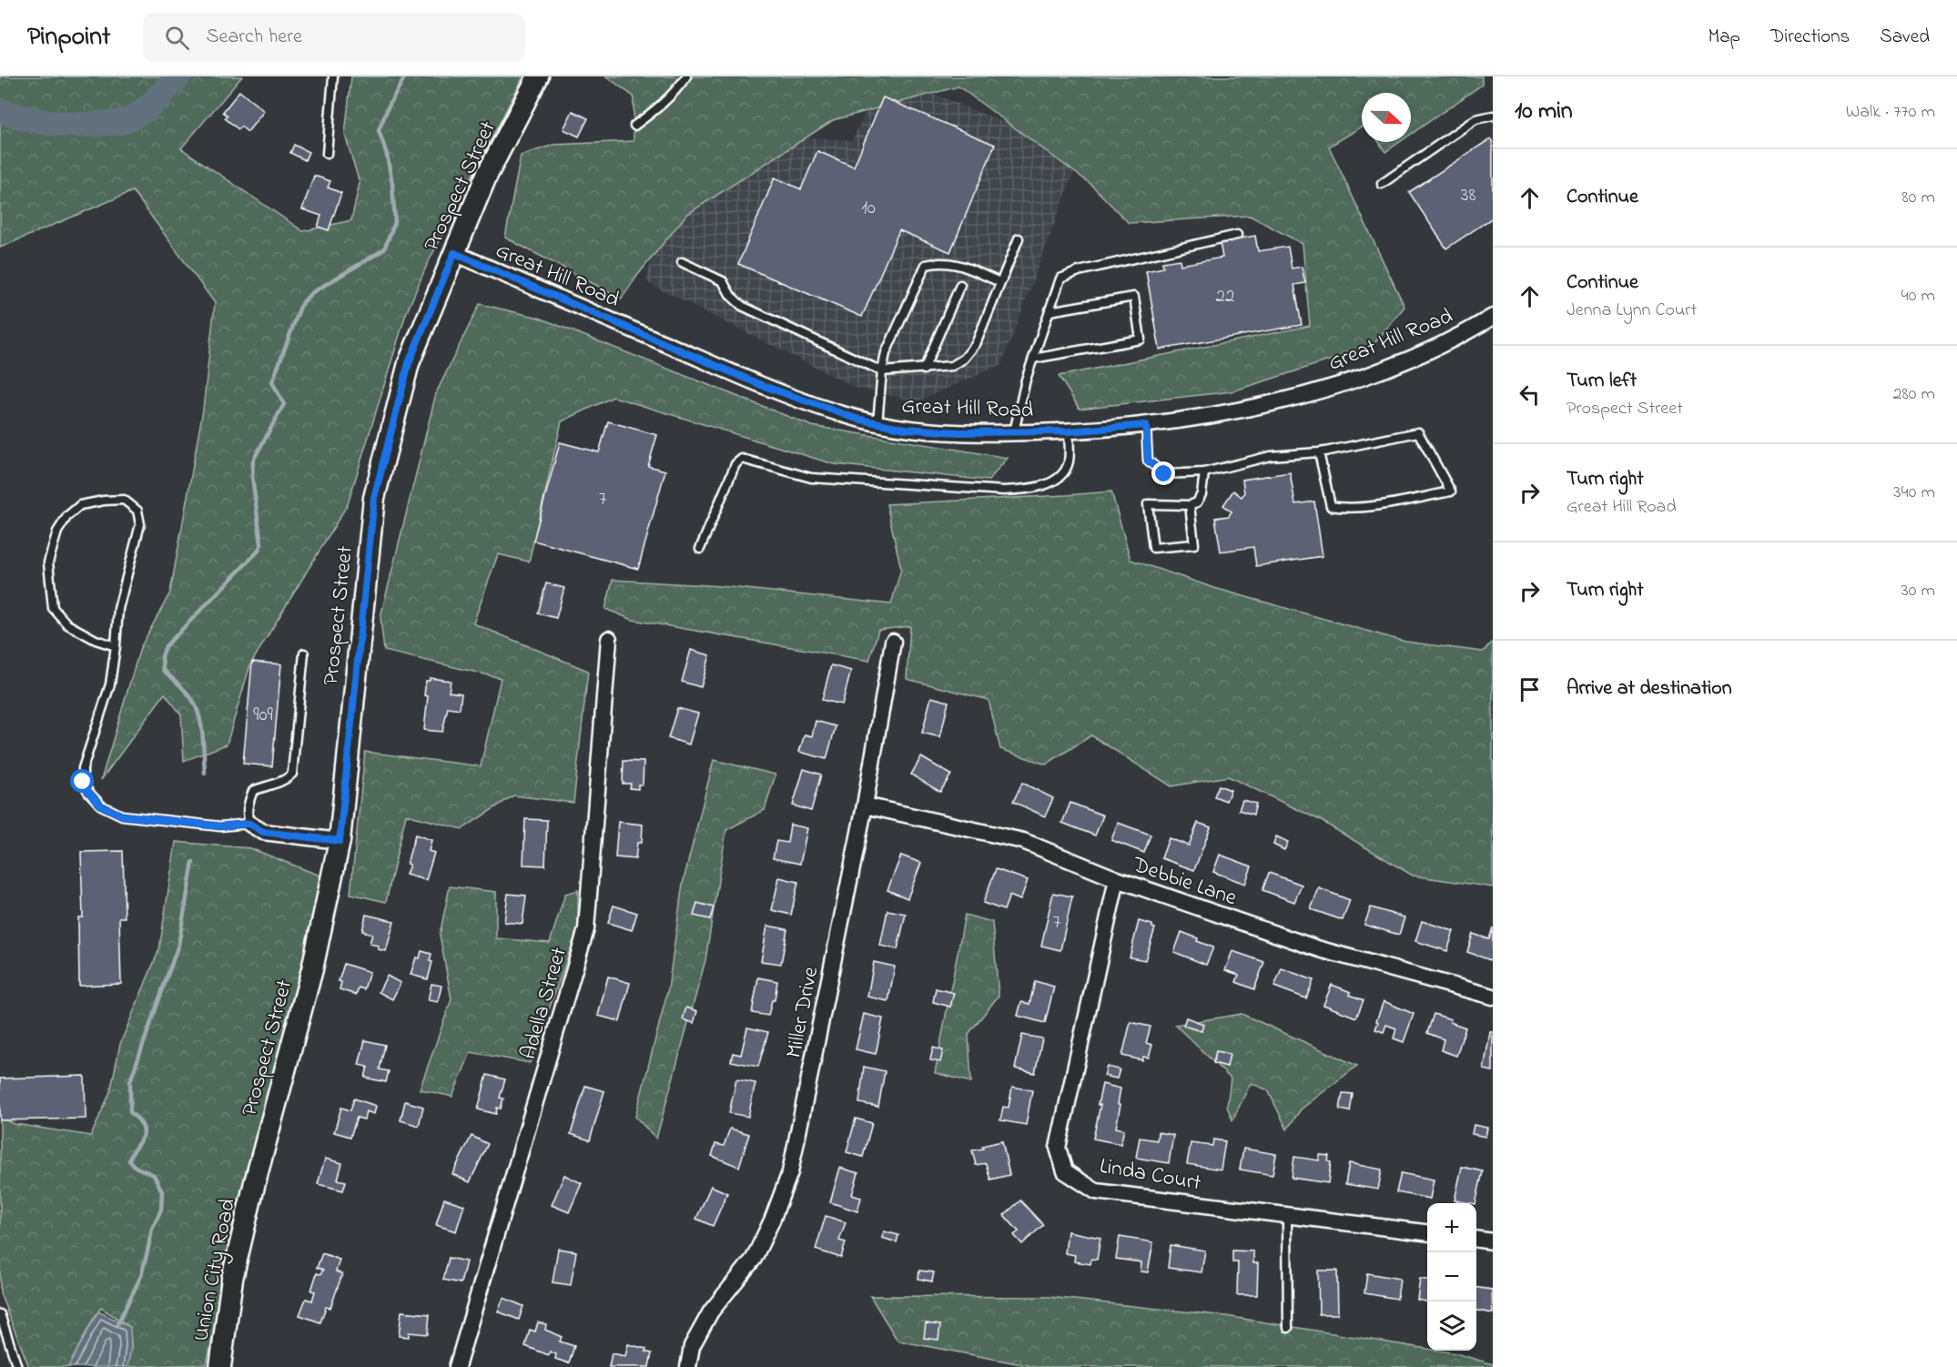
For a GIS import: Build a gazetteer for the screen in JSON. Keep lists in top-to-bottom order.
{
  "streets": {
    "main road": ["Prospect Street", "Union City Road"],
    "street": [
      "Great Hill Road",
      "Debbie Lane",
      "Adella Street",
      "Miller Drive",
      "Linda Court"
    ]
  },
  "crossings": [
    ["Prospect Street", "Great Hill Road"],
    ["Prospect Street", "Union City Road"],
    ["Debbie Lane", "Miller Drive"],
    ["Debbie Lane", "Linda Court"]
  ],
  "house_numbers": [
    "38",
    "10",
    "22",
    "7",
    "909",
    "7"
  ],
  "north": "right",
  "page": {
    "header": "Pinpoint",
    "search": "Search here",
    "nav": ["Map", "Directions", "Saved"],
    "heading": ["10 min", "Walk · 770 m"],
    "list": [
      ["Continue", "80 m"],
      ["Continue", "Jenna Lynn Court", "40 m"],
      ["Turn left", "Prospect Street", "280 m"],
      ["Turn right", "Great Hill Road", "340 m"],
      ["Turn right", "30 m"],
      "Arrive at destination"
    ],
    "map_buttons": ["+", "−"]
  }
}
